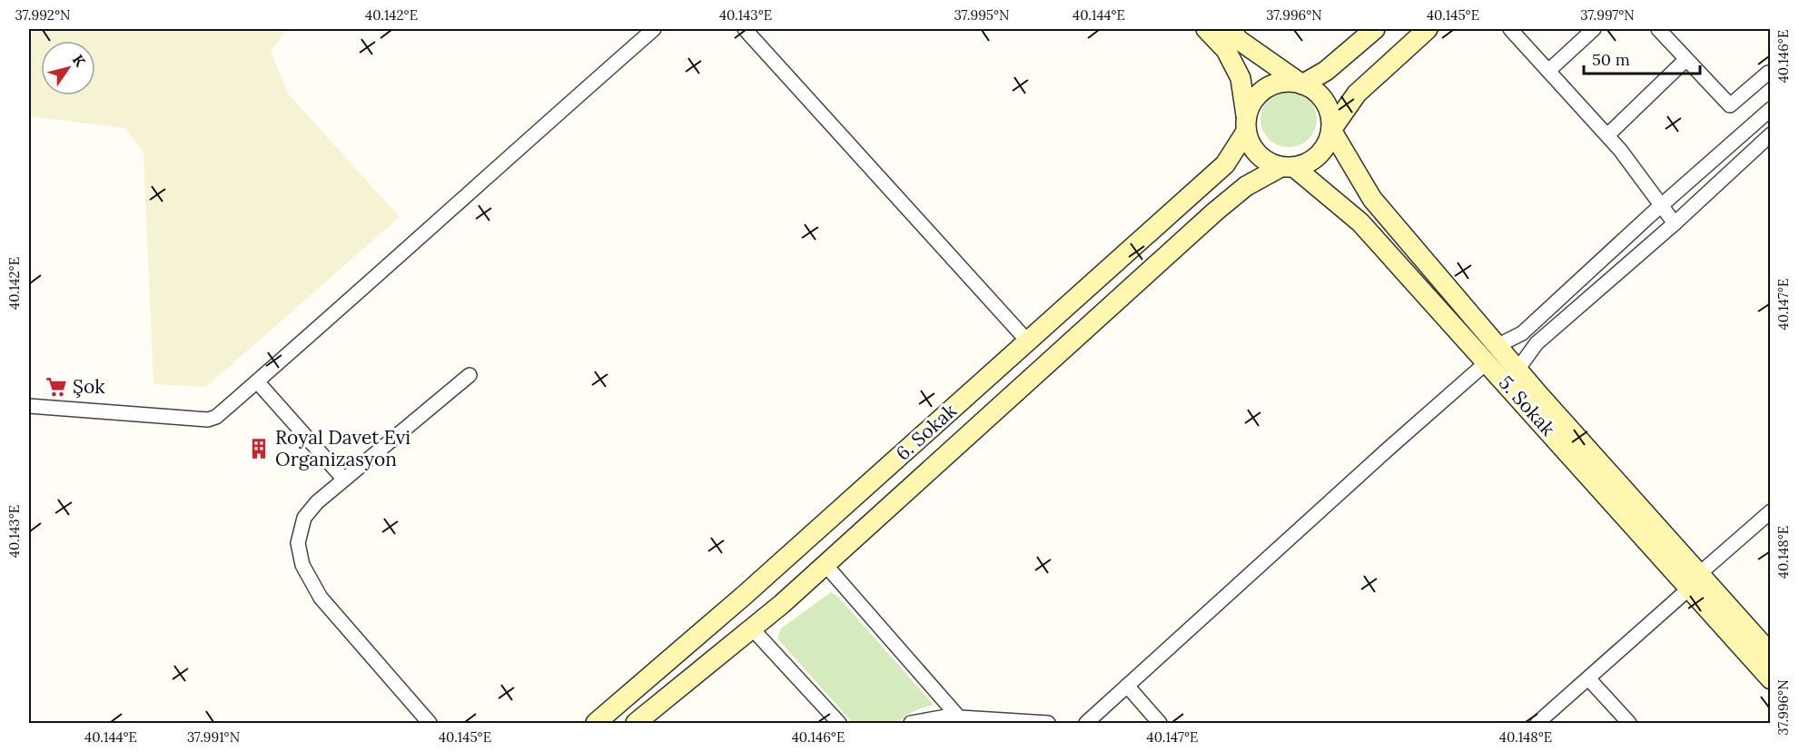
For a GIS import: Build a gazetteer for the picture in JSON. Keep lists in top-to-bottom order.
{
  "streets": {
    "street": ["5. Sokak", "6. Sokak"]
  },
  "crossings": [
    ["5. Sokak", "6. Sokak"]
  ],
  "places": {
    "supermarket": ["Şok"],
    "building": ["Royal Davet Evi Organizasyon"]
  },
  "scale_bar": "50 m",
  "north": "top right",
  "coordinates": [
    "37.992°N",
    "40.142°E",
    "40.143°E",
    "37.995°N",
    "40.144°E",
    "37.996°N",
    "40.145°E",
    "37.997°N",
    "40.146°E",
    "40.147°E",
    "40.148°E",
    "37.991°N"
  ]
}
